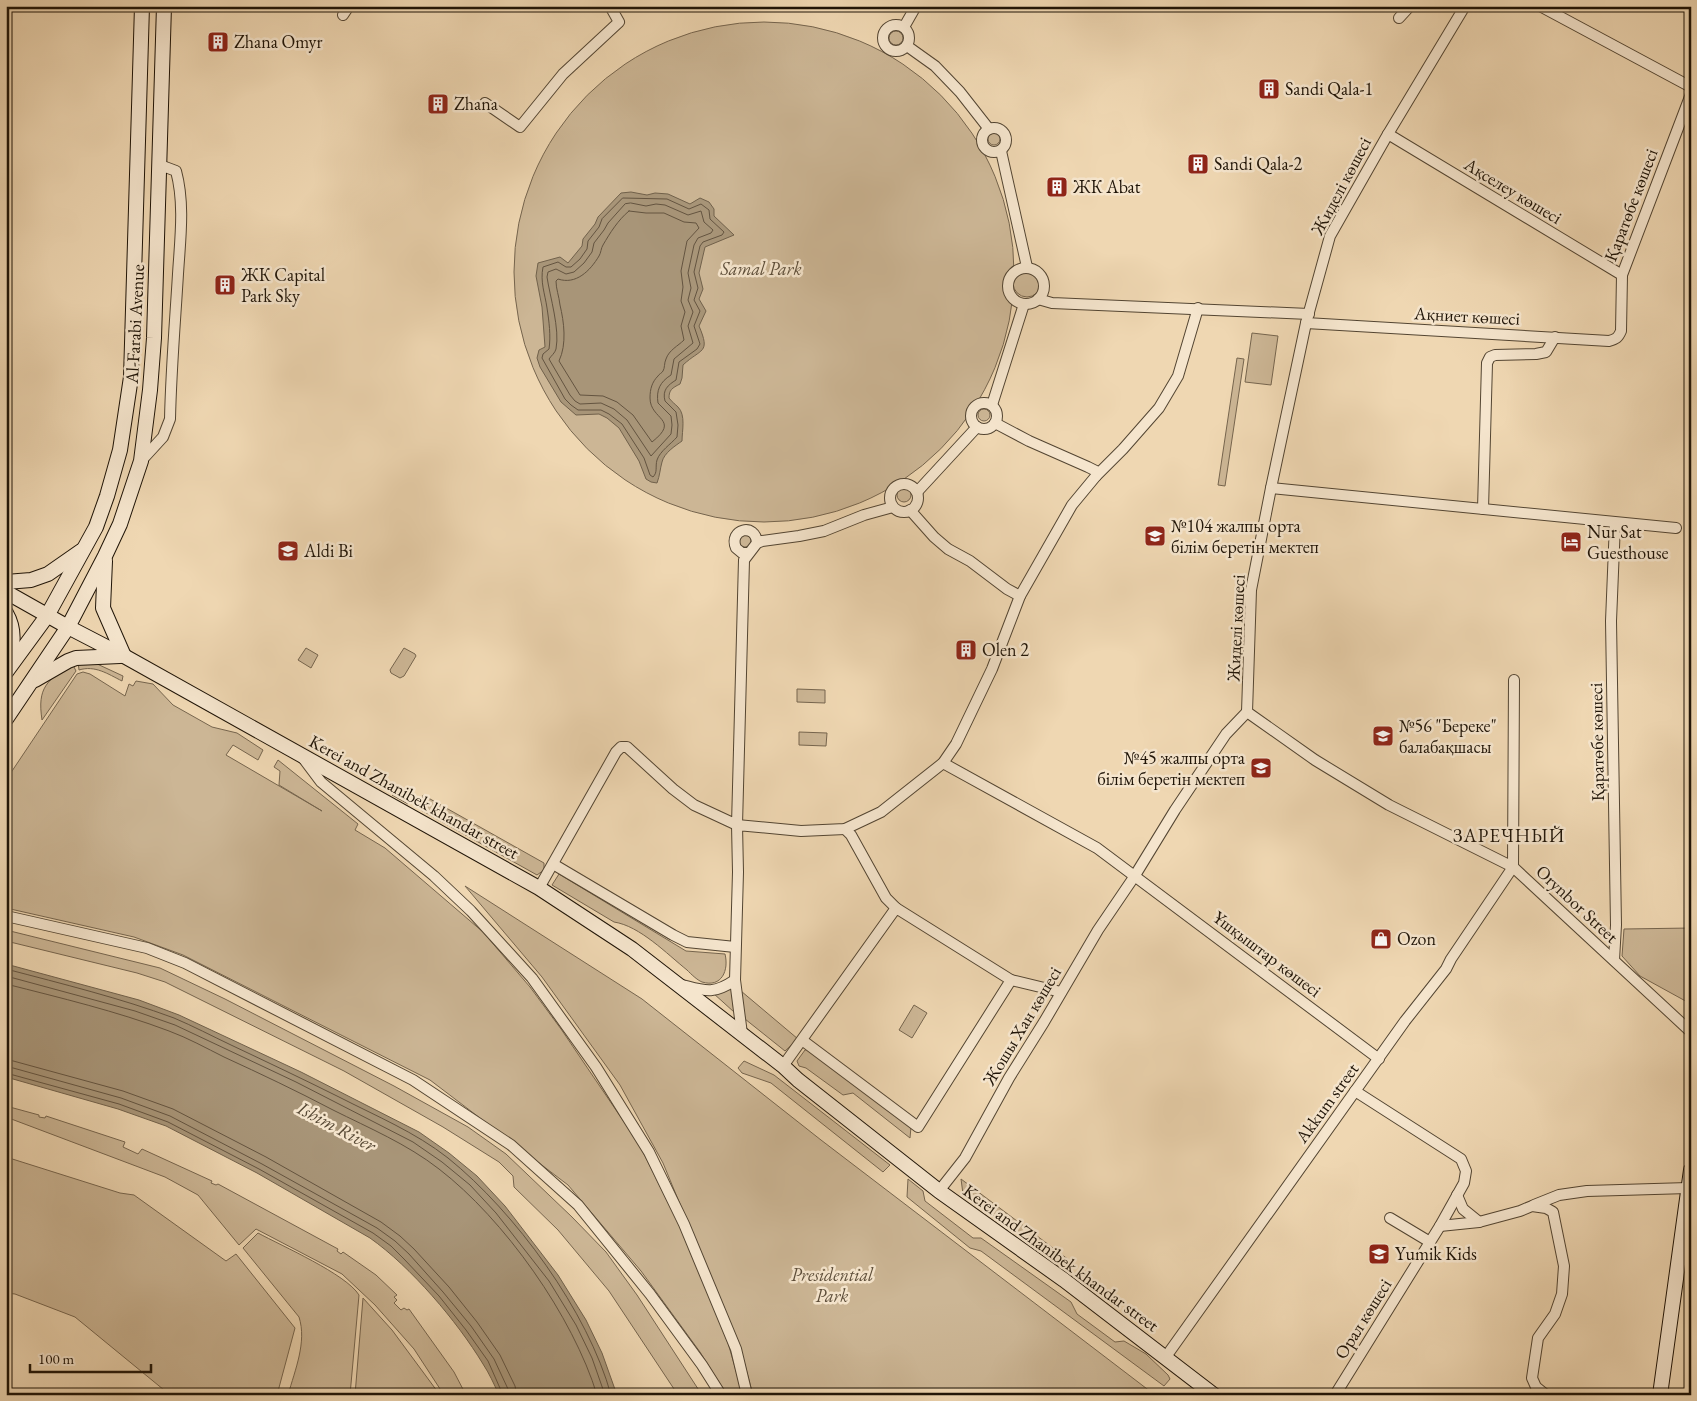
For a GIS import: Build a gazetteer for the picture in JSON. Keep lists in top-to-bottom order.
{
  "streets": {
    "main road": ["Al-Farabi Avenue", "Kerei and Zhanibek khandar street"],
    "street": [
      "Жиделі көшесі",
      "Ақселеу көшесі",
      "Қаратөбе көшесі",
      "Ақниет көшесі",
      "Orynbor Street",
      "Ұшқыштар көшесі",
      "Жошы Хан көшесі",
      "Akkum street",
      "Орал көшесі"
    ]
  },
  "crossings": [
    ["Жиделі көшесі", "Ақселеу көшесі"],
    ["Жиделі көшесі", "Ақниет көшесі"],
    ["Жиделі көшесі", "Orynbor Street"],
    ["Жиделі көшесі", "Жошы Хан көшесі"],
    ["Ақселеу көшесі", "Қаратөбе көшесі"],
    ["Қаратөбе көшесі", "Ақниет көшесі"],
    ["Қаратөбе көшесі", "Orynbor Street"],
    ["Al-Farabi Avenue", "Kerei and Zhanibek khandar street"],
    ["Kerei and Zhanibek khandar street", "Жошы Хан көшесі"],
    ["Kerei and Zhanibek khandar street", "Akkum street"],
    ["Orynbor Street", "Жошы Хан көшесі"],
    ["Orynbor Street", "Akkum street"],
    ["Ұшқыштар көшесі", "Жошы Хан көшесі"],
    ["Ұшқыштар көшесі", "Akkum street"],
    ["Akkum street", "Орал көшесі"]
  ],
  "districts": ["ЗАРЕЧНЫЙ"],
  "water": ["Ishim River"],
  "parks": ["Samal Park", "Presidential Park"],
  "places": {
    "building": [
      "Zhana Omyr",
      "Sandi Qala-1",
      "Zhana",
      "Sandi Qala-2",
      "ЖК Abat",
      "ЖК Capital Park Sky",
      "Olen 2"
    ],
    "school or university": [
      "№104 жалпы орта білім беретін мектеп",
      "Aldi Bi",
      "№56 \"Береке\" балабақшасы",
      "№45 жалпы орта білім беретін мектеп",
      "Yumik Kids"
    ],
    "hotel": ["Nur Sat Guesthouse"],
    "shop": ["Ozon"]
  },
  "scale_bar": "100 m"
}
